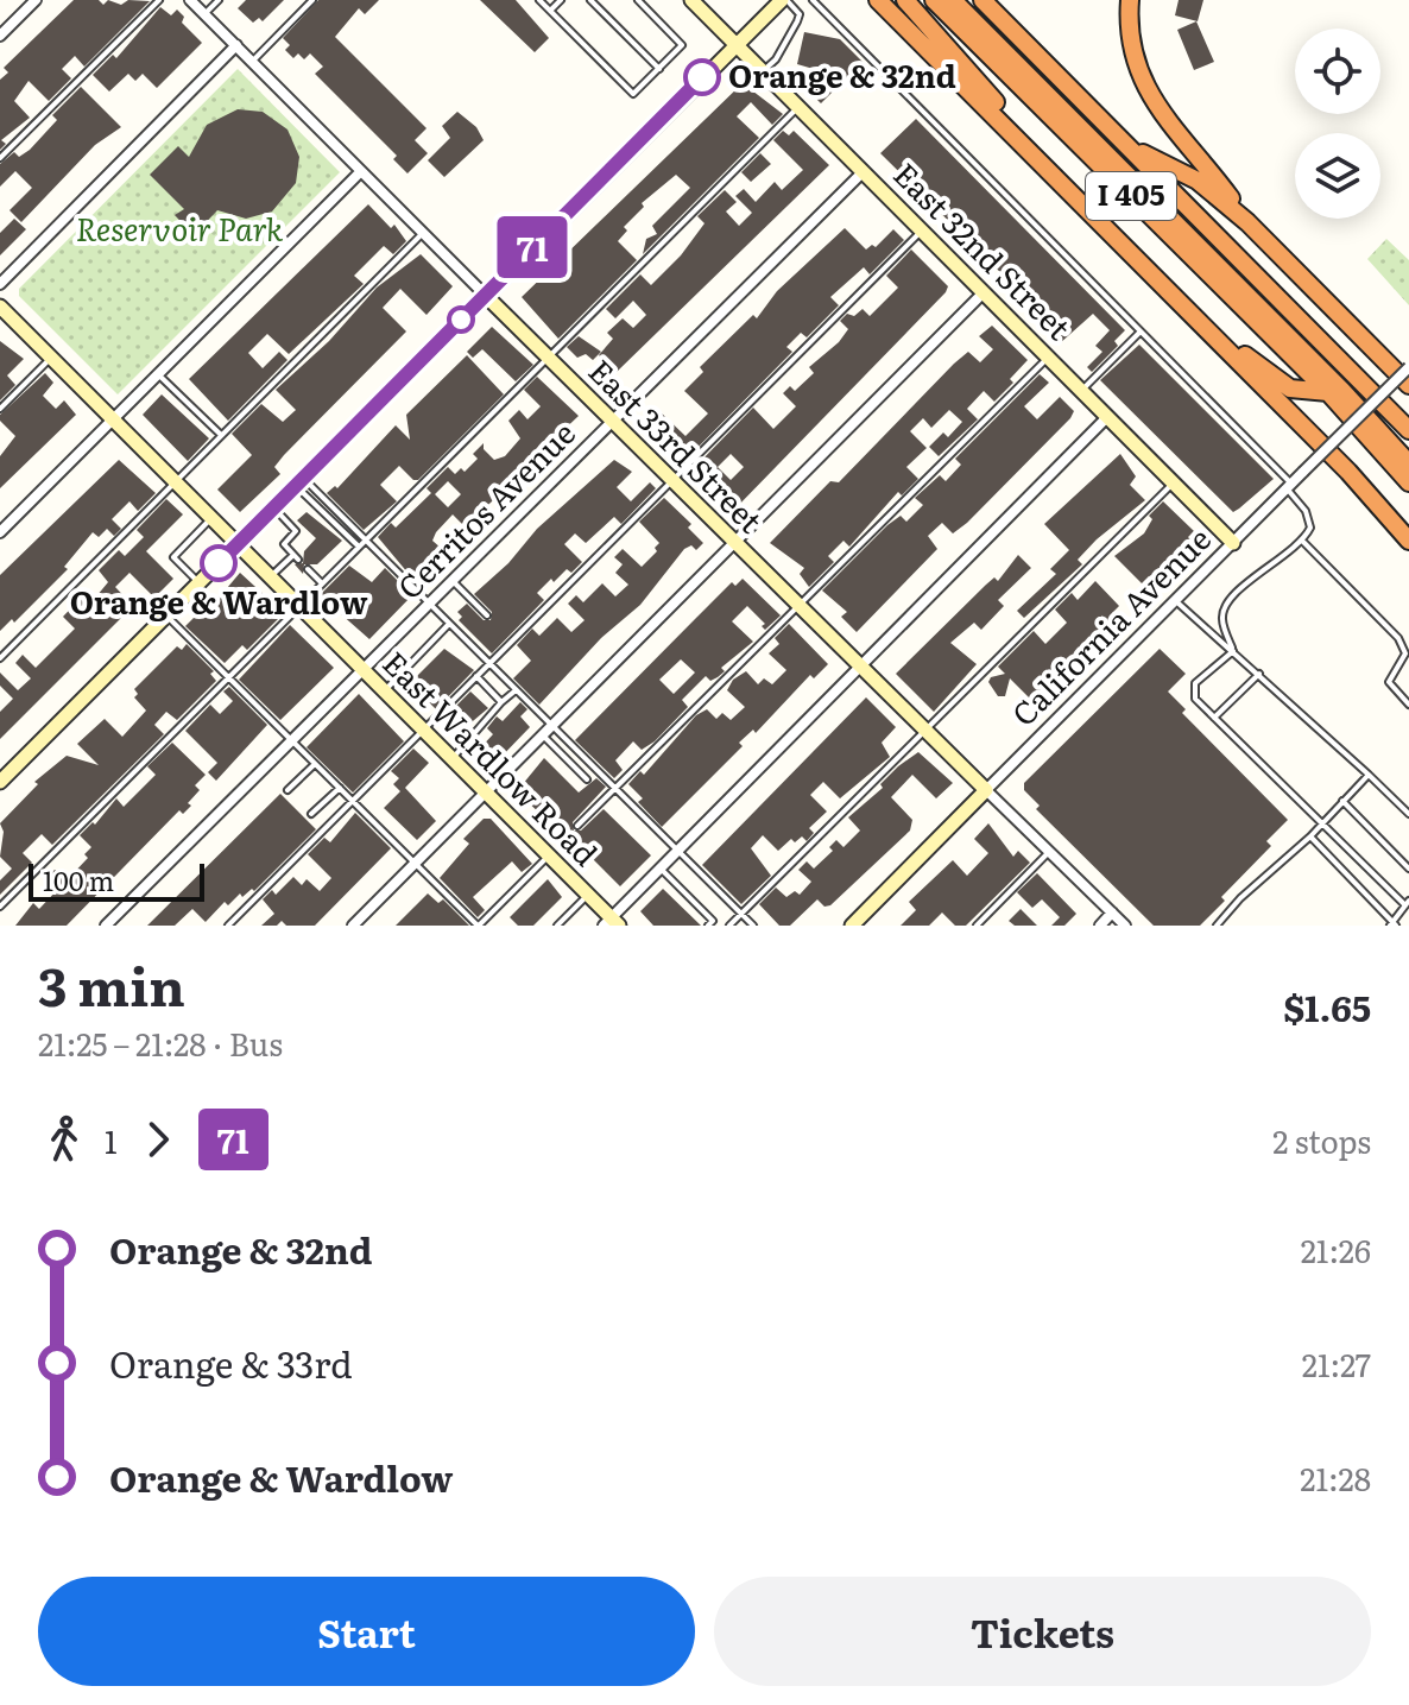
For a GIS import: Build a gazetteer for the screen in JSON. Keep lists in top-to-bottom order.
{
  "streets": {
    "highway": ["I 405"],
    "street": [
      "East 32nd Street",
      "East 33rd Street",
      "Cerritos Avenue",
      "California Avenue",
      "East Wardlow Road"
    ]
  },
  "crossings": [
    ["East 32nd Street", "Cerritos Avenue"],
    ["East 32nd Street", "California Avenue"],
    ["East 33rd Street", "Cerritos Avenue"],
    ["East 33rd Street", "California Avenue"],
    ["Cerritos Avenue", "East Wardlow Road"]
  ],
  "parks": ["Reservoir Park"],
  "places": ["Orange & 32nd", "Orange & Wardlow"],
  "lines": ["bus line 71"],
  "scale_bar": "100 m",
  "page": {
    "on_map": "71",
    "scale": "100 m",
    "heading": ["3 min", "21:25 – 21:28 · Bus", "$1.65"],
    "legs": ["1", "71", "2 stops"],
    "list": [
      {
        "name": "Orange & 32nd",
        "value": "21:26"
      },
      {
        "name": "Orange & 33rd",
        "value": "21:27"
      },
      {
        "name": "Orange & Wardlow",
        "value": "21:28"
      }
    ],
    "buttons": ["Start", "Tickets"]
  }
}
